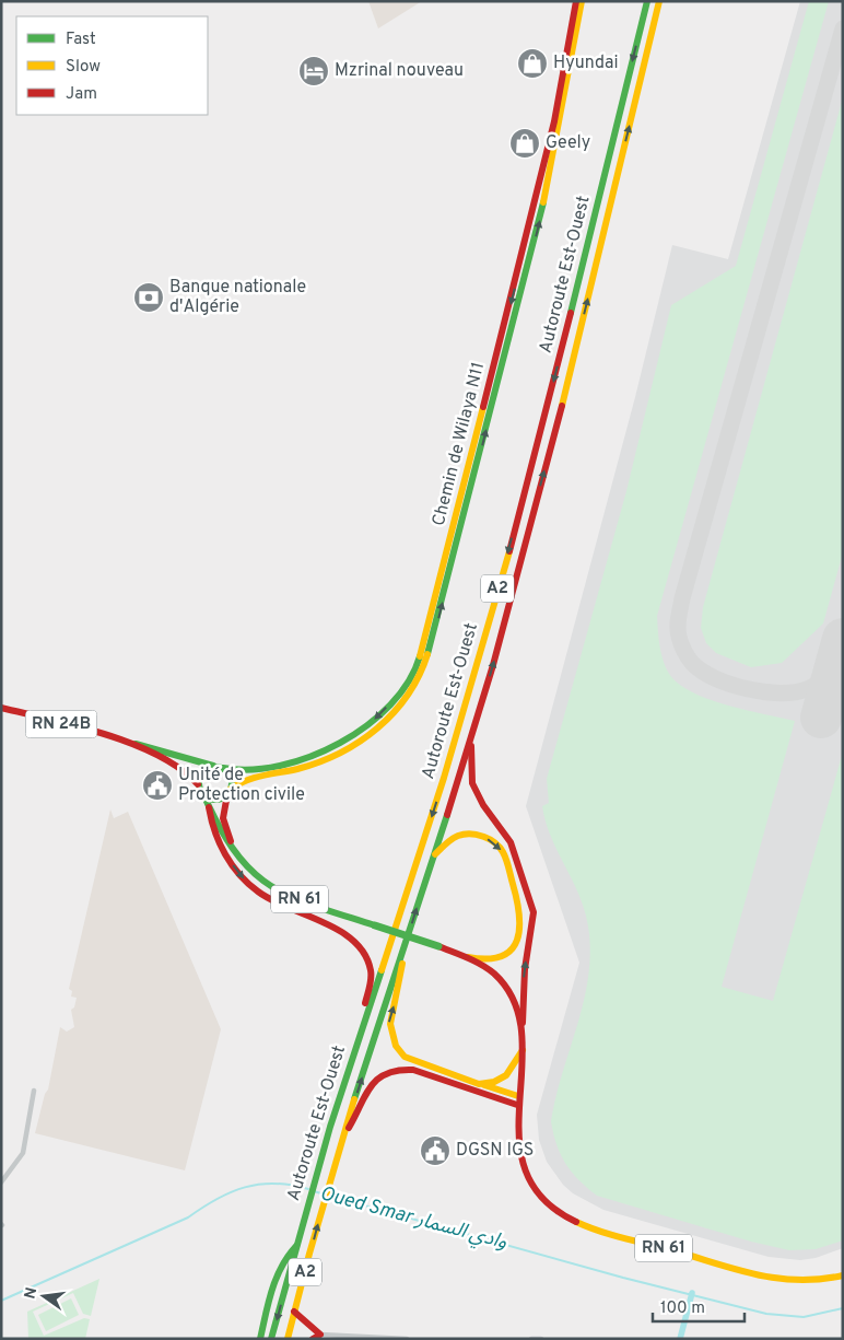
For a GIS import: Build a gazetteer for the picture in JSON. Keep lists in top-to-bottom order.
{
  "streets": {
    "main road": [
      "Autoroute Est-Ouest",
      "Chemin de Wilaya N11",
      "A2",
      "RN 24B",
      "RN 61"
    ]
  },
  "crossings": [
    ["Chemin de Wilaya N11", "RN 61"]
  ],
  "water": ["Oued Smar وادي السمار"],
  "places": {
    "shop": ["Hyundai", "Geely"],
    "hotel": ["Mzrinal nouveau"],
    "bank": ["Banque nationale d'Algérie"],
    "public building": ["Unité de Protection civile", "DGSN IGS"]
  },
  "legend": ["Fast", "Slow", "Jam"],
  "scale_bar": "100 m",
  "north": "left"
}
